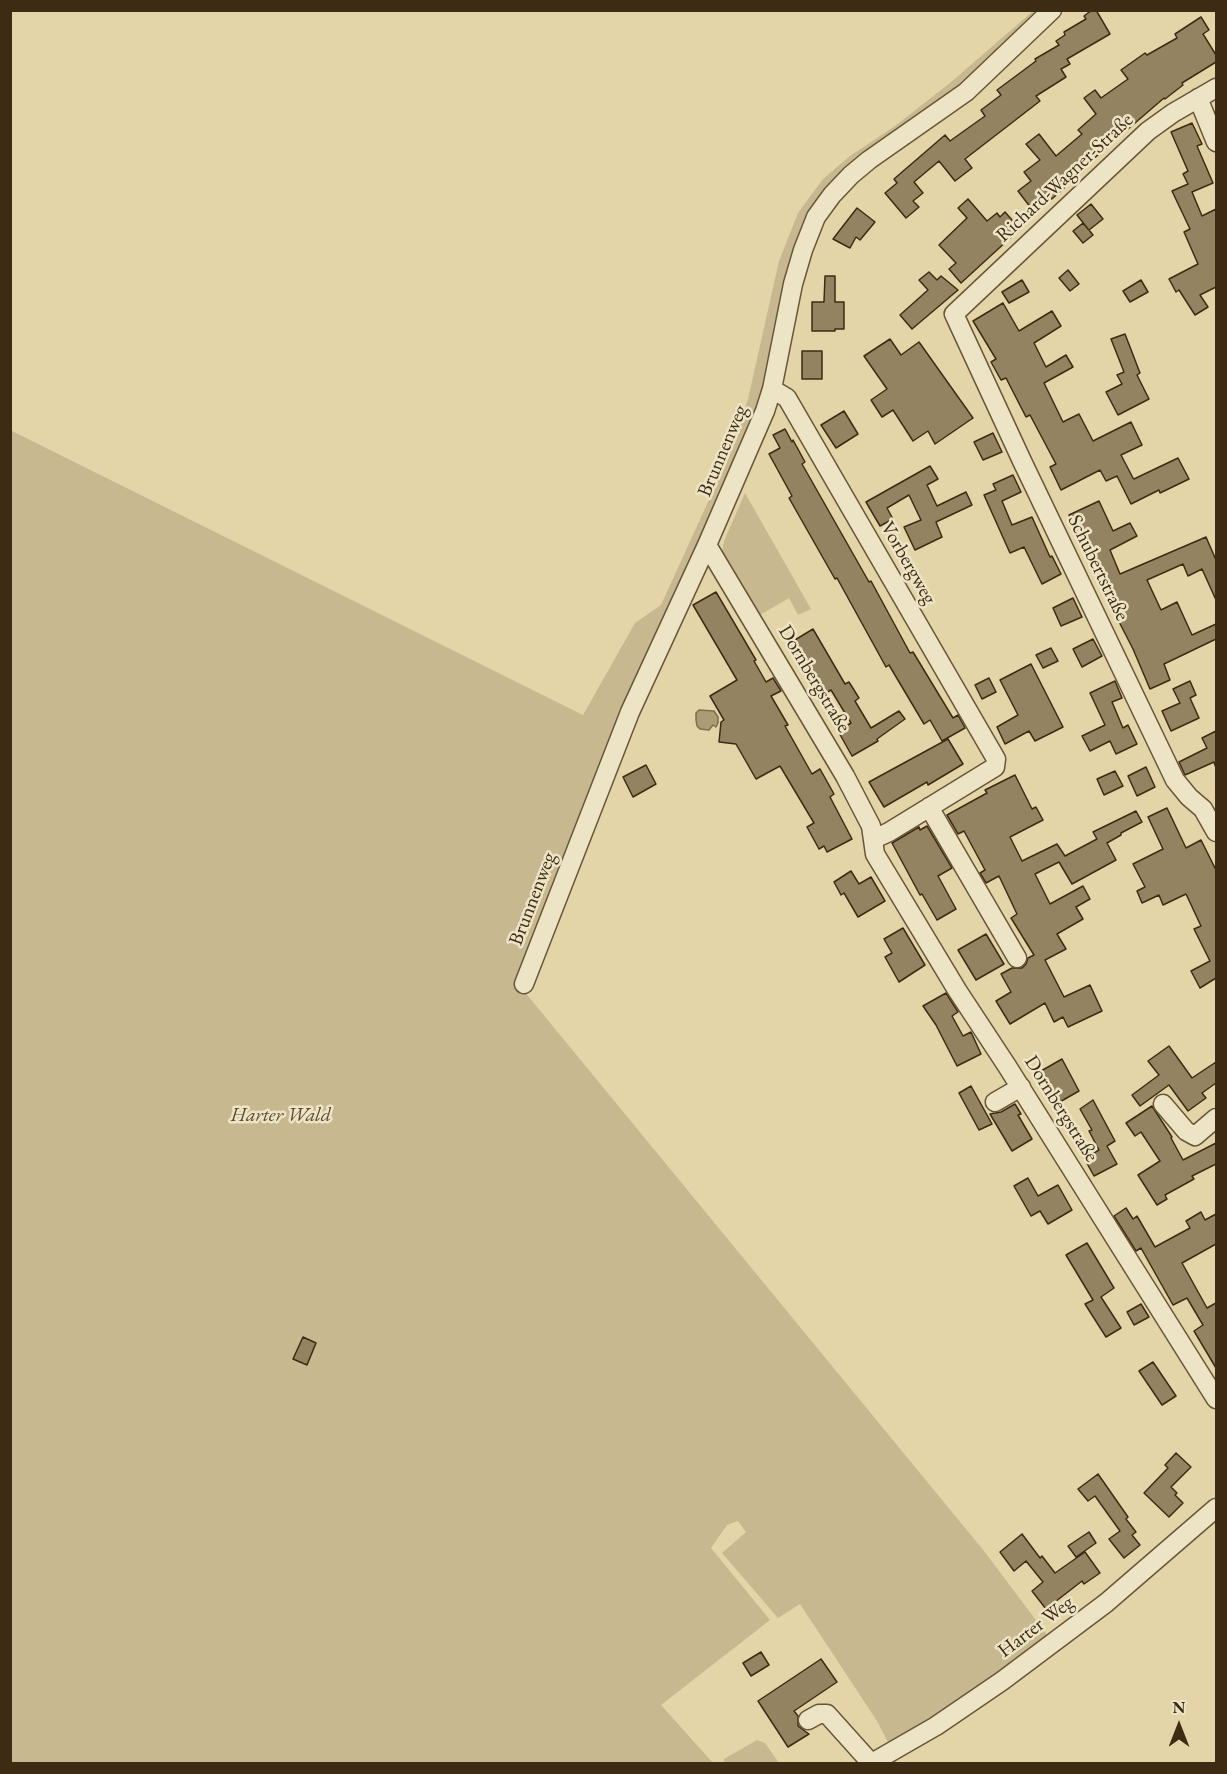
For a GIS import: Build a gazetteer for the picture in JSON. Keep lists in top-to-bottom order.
{
  "streets": {
    "street": [
      "Richard-Wagner-Straße",
      "Brunnenweg",
      "Vorbergweg",
      "Schubertstraße",
      "Dornbergstraße",
      "Harter Weg"
    ]
  },
  "crossings": [
    ["Richard-Wagner-Straße", "Schubertstraße"],
    ["Brunnenweg", "Vorbergweg"],
    ["Brunnenweg", "Dornbergstraße"]
  ],
  "parks": ["Harter Wald"],
  "north": "top"
}
